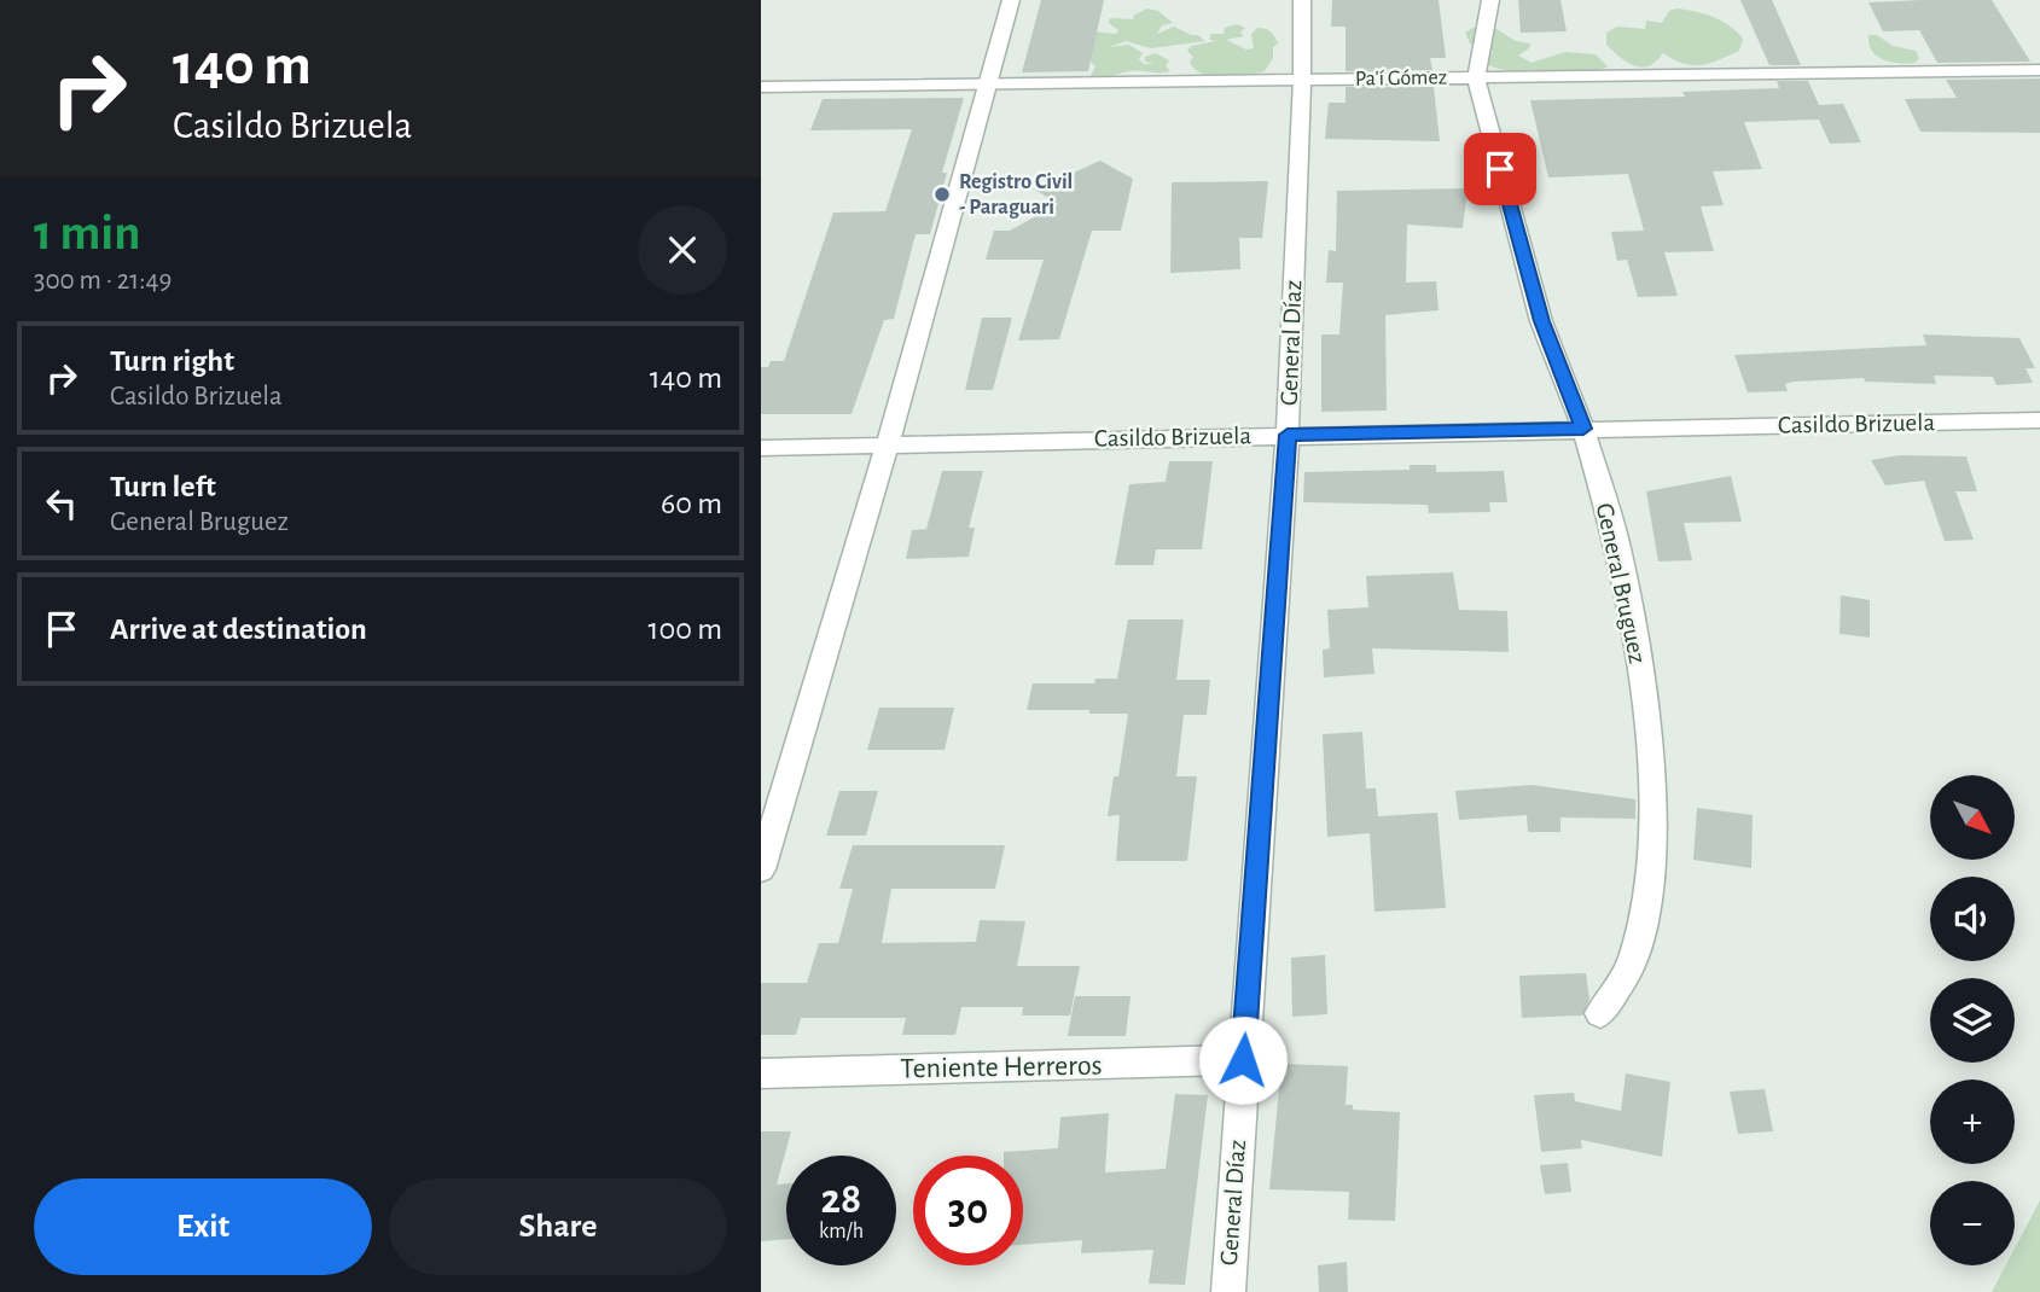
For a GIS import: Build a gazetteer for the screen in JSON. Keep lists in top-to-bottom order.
{
  "streets": {
    "street": [
      "Pa'í Gómez",
      "General Díaz",
      "Casildo Brizuela",
      "General Bruguez",
      "Teniente Herreros"
    ]
  },
  "crossings": [
    ["Pa'í Gómez", "General Díaz"],
    ["Pa'í Gómez", "General Bruguez"],
    ["General Díaz", "Casildo Brizuela"],
    ["General Díaz", "Teniente Herreros"],
    ["Casildo Brizuela", "General Bruguez"]
  ],
  "places": ["Registro Civil - Paraguari"],
  "north": "bottom right",
  "page": {
    "turn": ["140 m", "Casildo Brizuela"],
    "heading": ["1 min", "300 m · 21:49"],
    "list": [
      {
        "name": "Turn right",
        "note": "Casildo Brizuela",
        "value": "140 m"
      },
      {
        "name": "Turn left",
        "note": "General Bruguez",
        "value": "60 m"
      },
      {
        "name": "Arrive at destination",
        "value": "100 m"
      }
    ],
    "map_buttons": ["+", "−"],
    "speed": "28 km/h",
    "limit": "30",
    "buttons": ["Exit", "Share"]
  }
}
